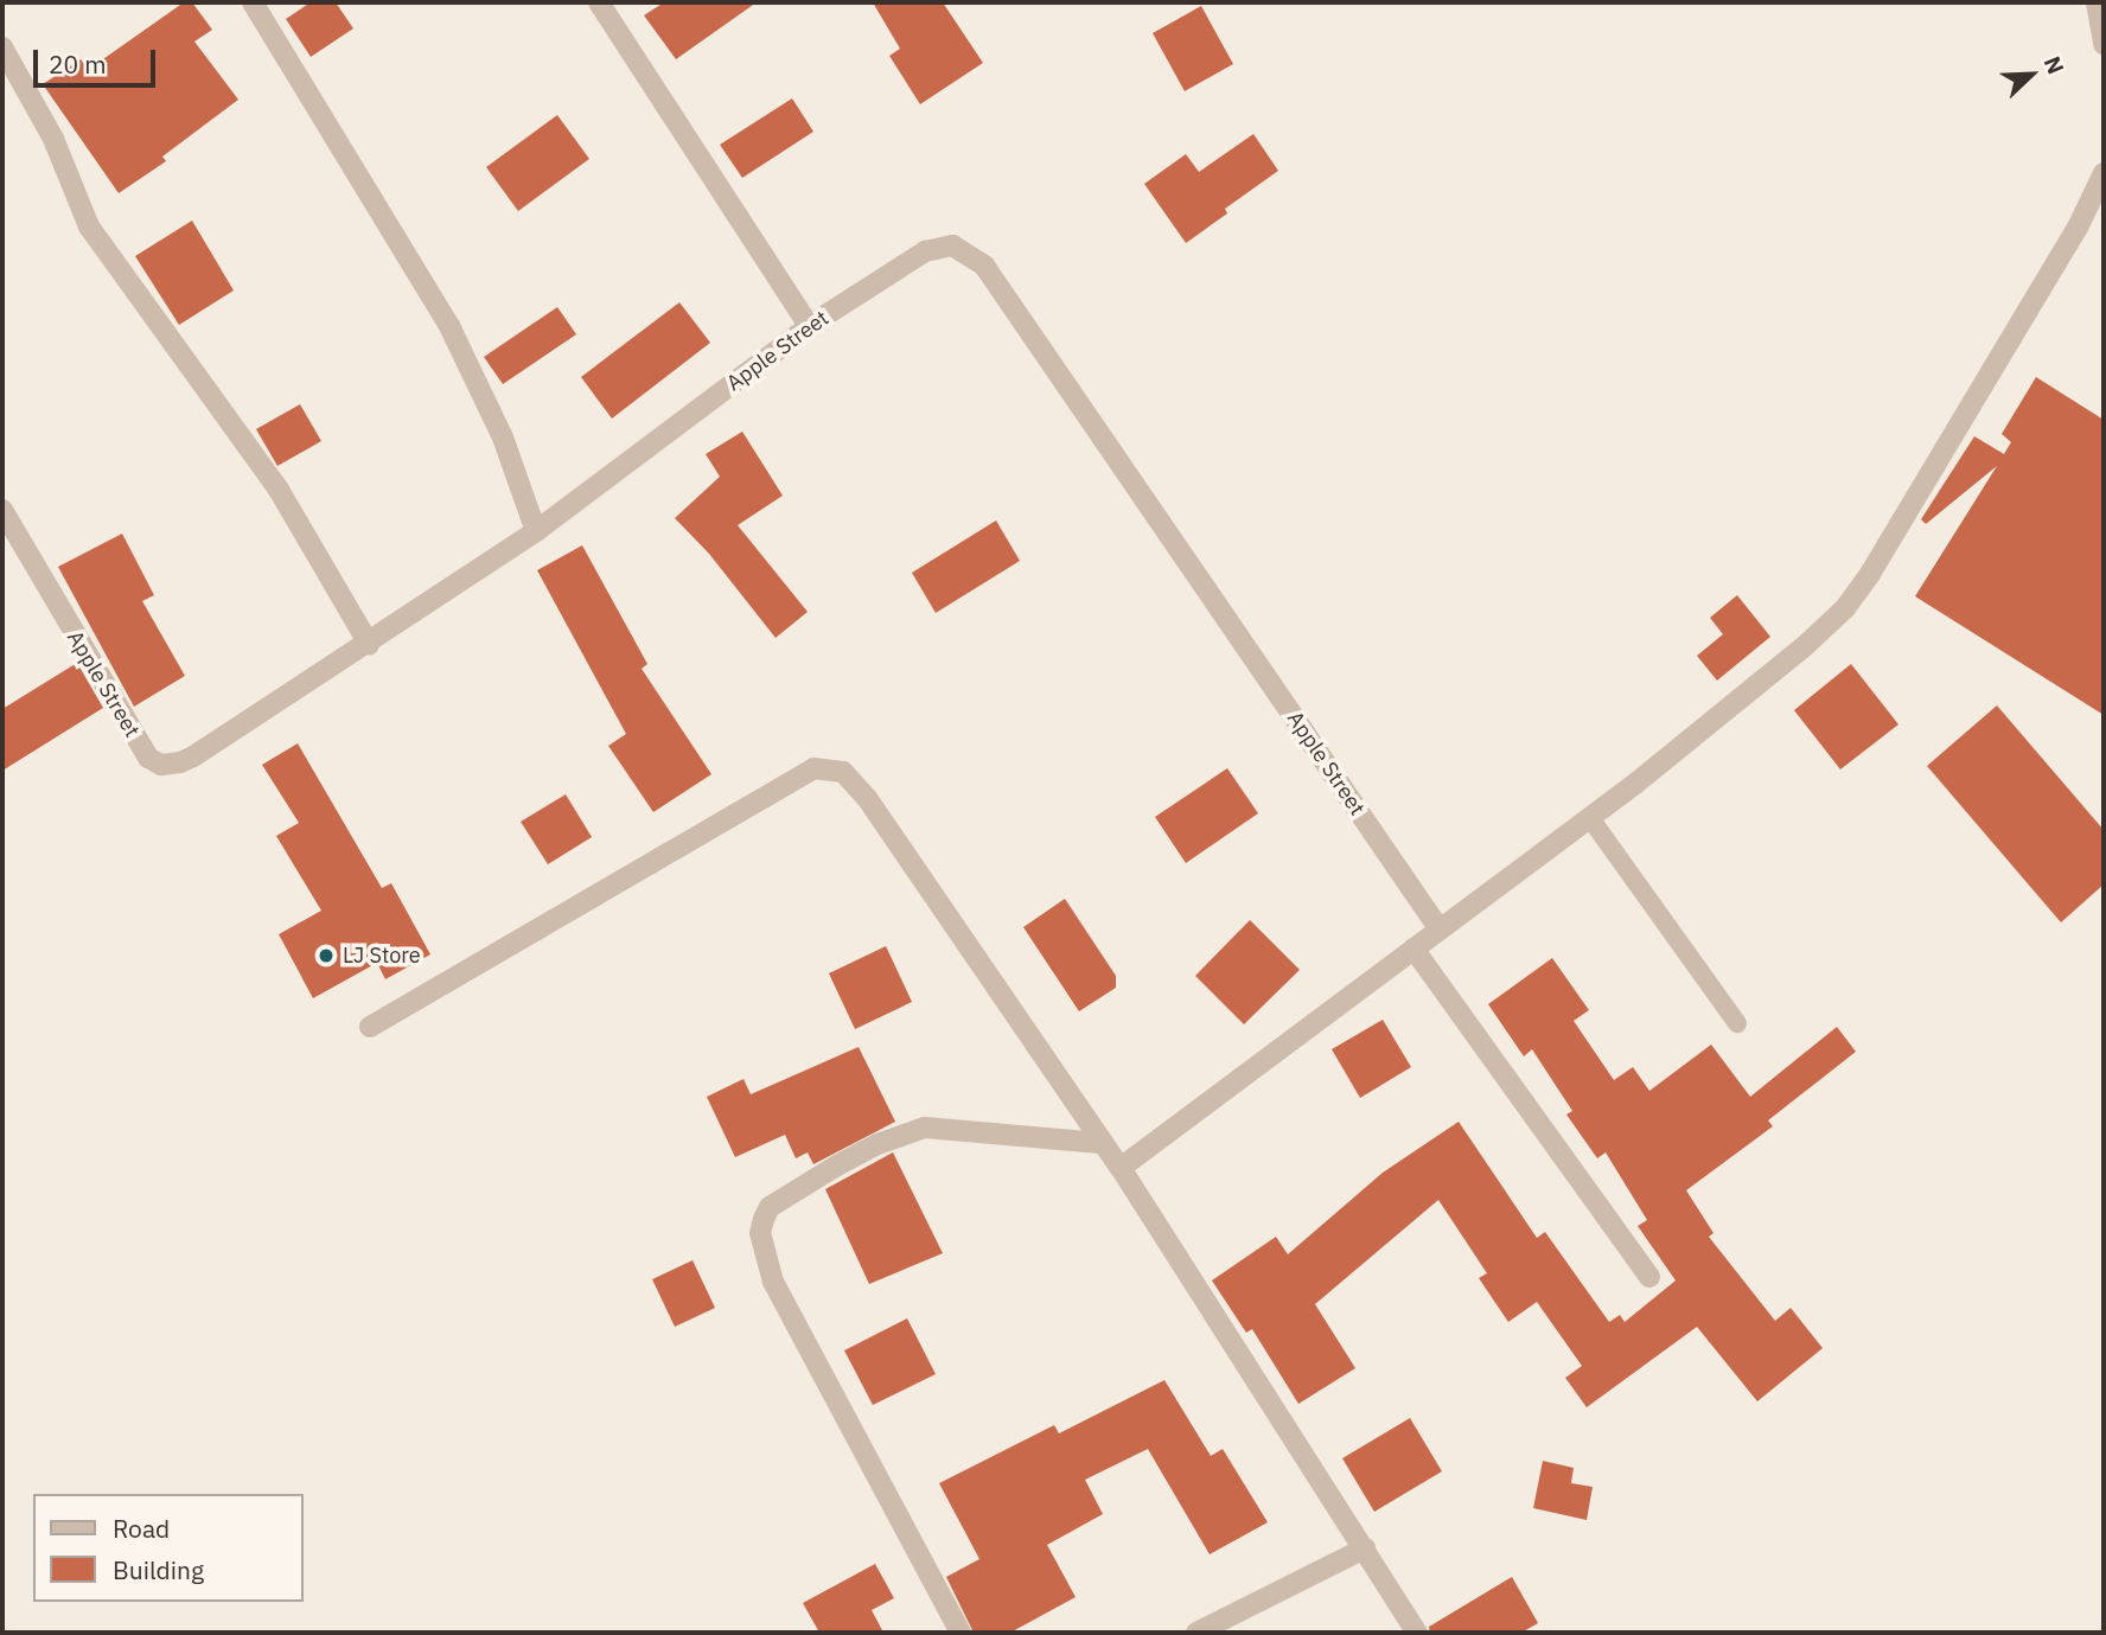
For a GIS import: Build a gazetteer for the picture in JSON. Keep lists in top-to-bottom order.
{
  "streets": {
    "street": ["Apple Street"]
  },
  "places": ["LJ Store"],
  "legend": ["Road", "Building"],
  "scale_bar": "20 m",
  "north": "top right"
}
